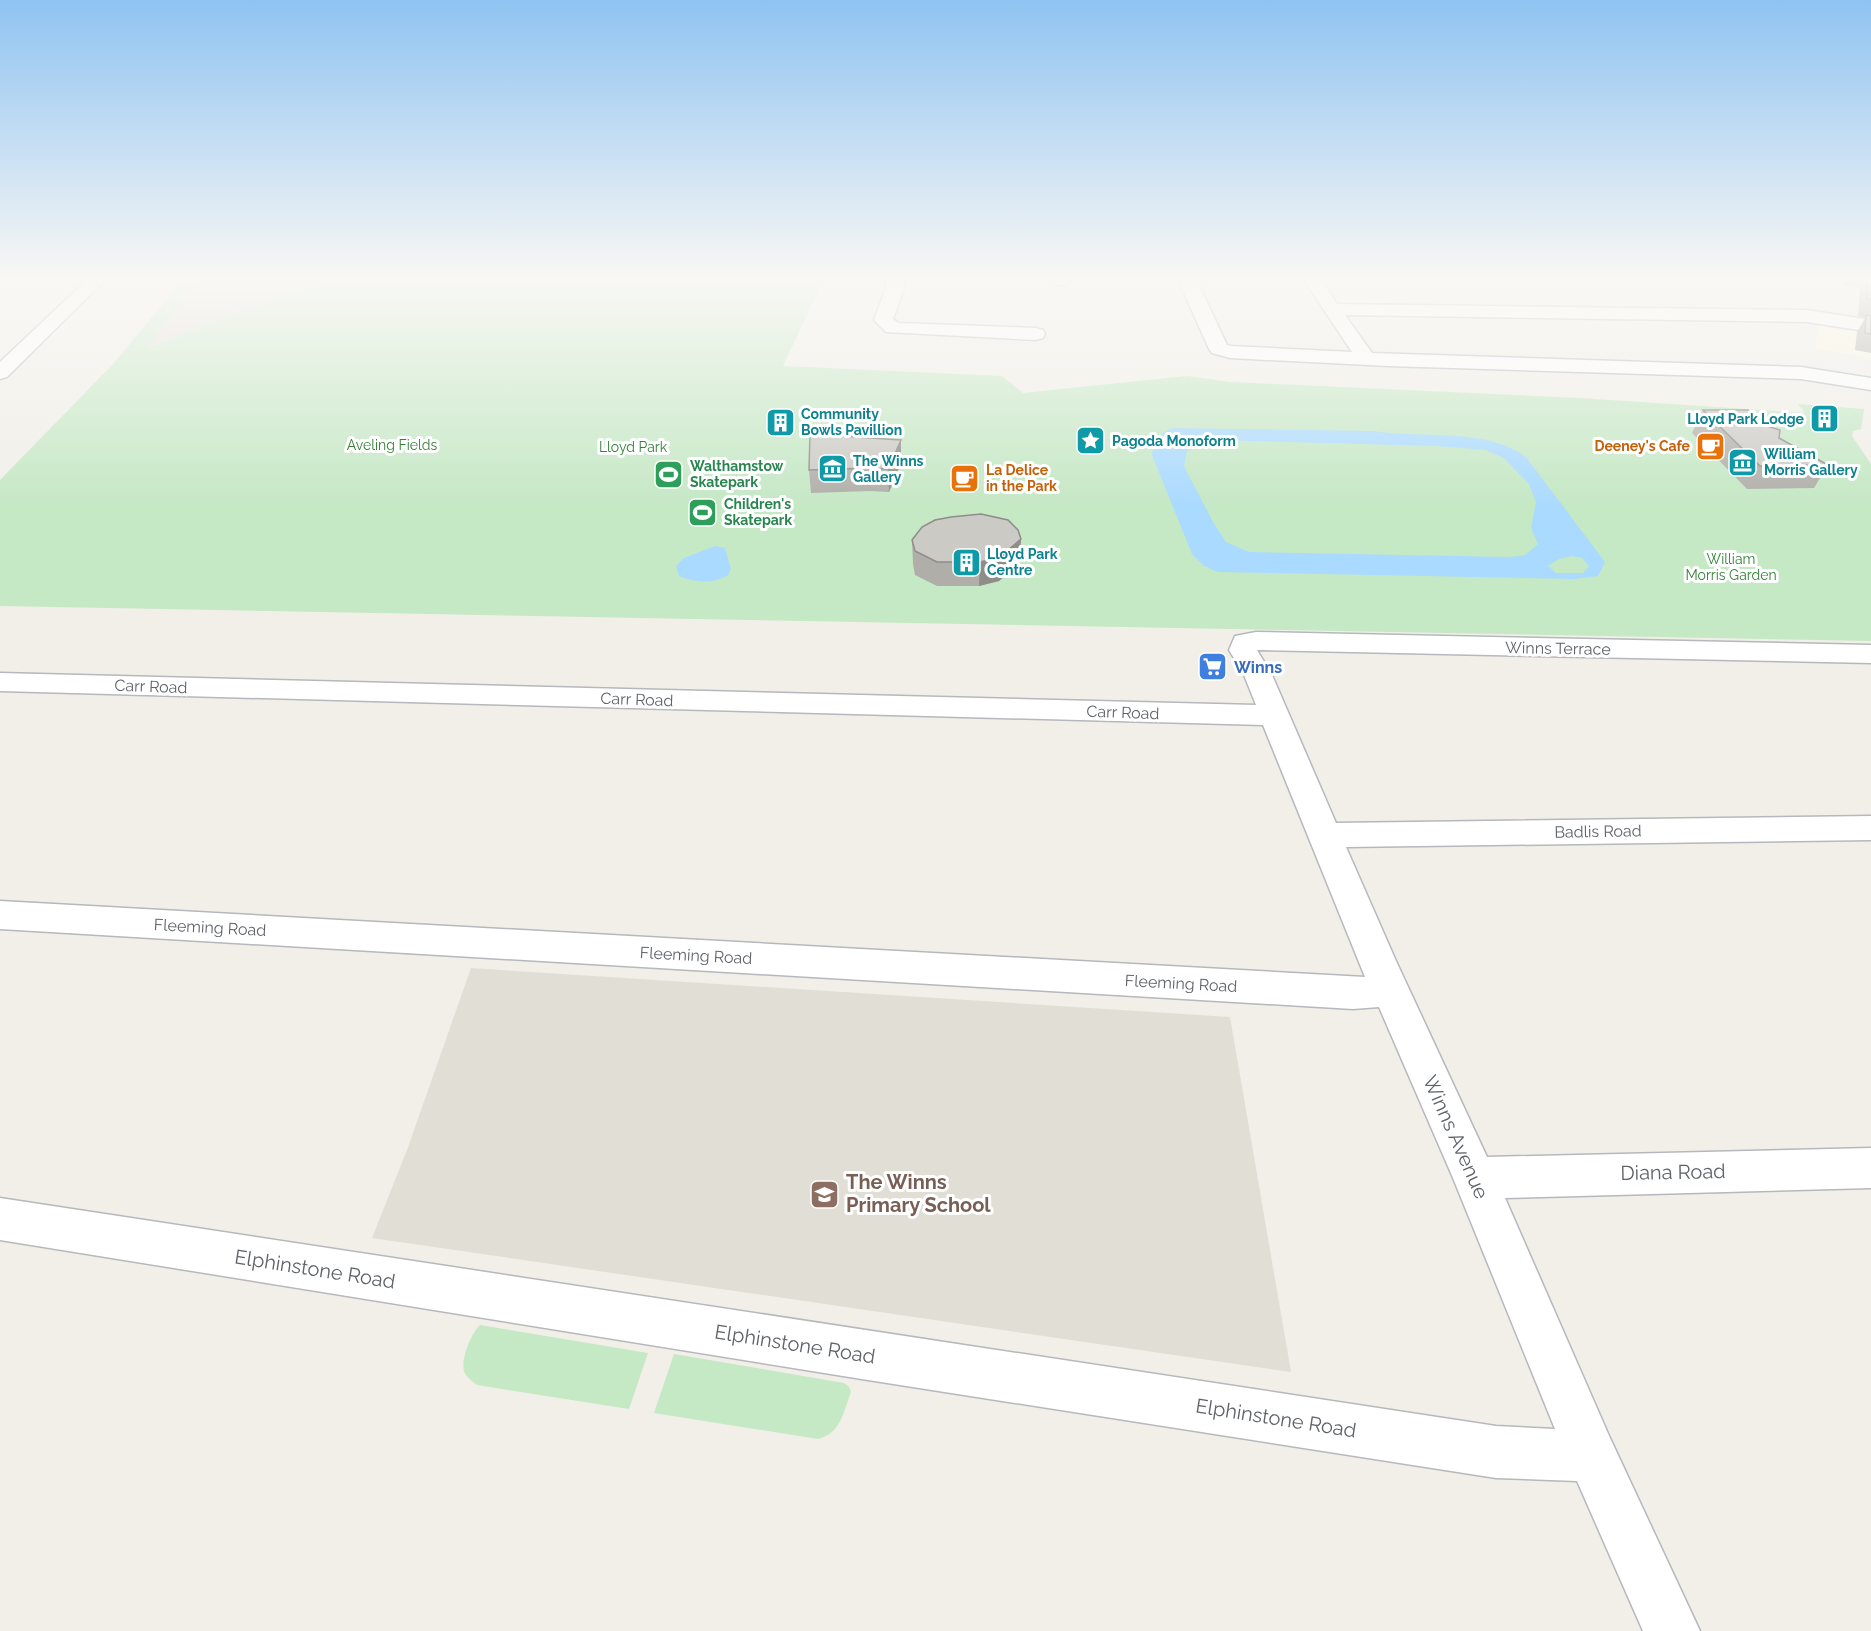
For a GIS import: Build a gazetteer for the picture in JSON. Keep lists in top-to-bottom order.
{
  "streets": {
    "street": [
      "Winns Terrace",
      "Carr Road",
      "Badlis Road",
      "Fleeming Road",
      "Winns Avenue",
      "Diana Road",
      "Elphinstone Road"
    ]
  },
  "crossings": [
    ["Winns Terrace", "Winns Avenue"],
    ["Carr Road", "Winns Avenue"],
    ["Badlis Road", "Winns Avenue"],
    ["Fleeming Road", "Winns Avenue"],
    ["Winns Avenue", "Diana Road"],
    ["Winns Avenue", "Elphinstone Road"]
  ],
  "parks": ["Aveling Fields", "Lloyd Park", "William Morris Garden"],
  "places": {
    "building": ["Lloyd Park Lodge", "Community Bowls Pavillion", "Lloyd Park Centre"],
    "place": ["Pagoda Monoform"],
    "cafe": ["Deeney's Cafe", "La Delice in the Park"],
    "museum": ["William Morris Gallery", "The Winns Gallery"],
    "sports": ["Walthamstow Skatepark", "Children's Skatepark"],
    "supermarket": ["Winns"],
    "school or university": ["The Winns Primary School"]
  }
}
